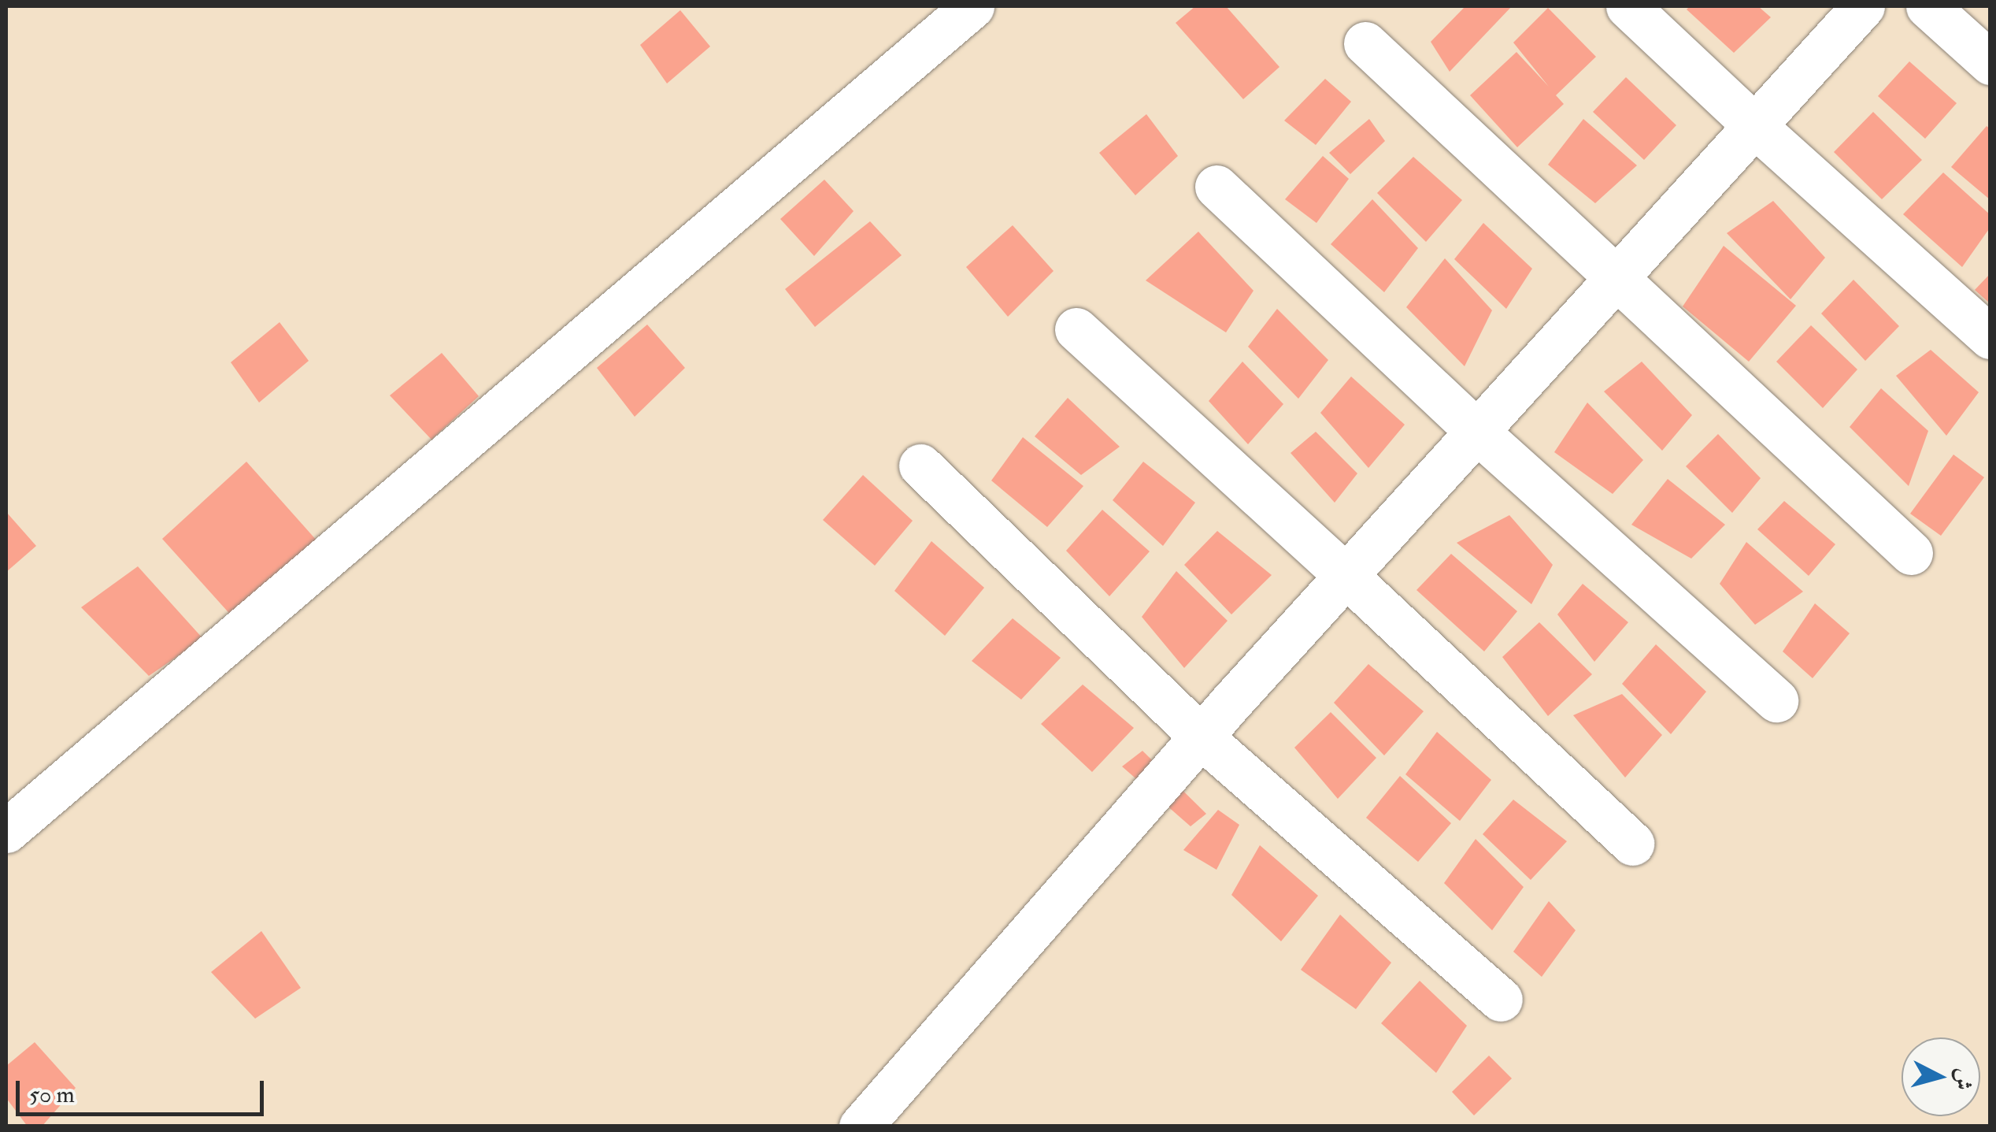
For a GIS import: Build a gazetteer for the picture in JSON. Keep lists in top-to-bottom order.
{
  "scale_bar": "50 m",
  "north": "right"
}
